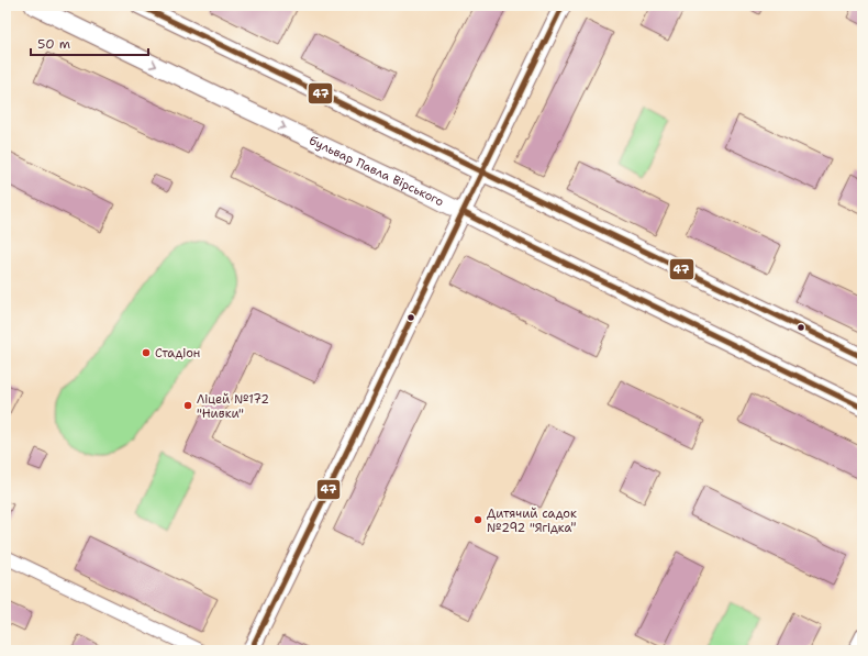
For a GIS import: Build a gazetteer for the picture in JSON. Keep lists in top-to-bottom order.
{
  "streets": {
    "street": ["бульвар Павла Вірського"]
  },
  "places": ["Стадіон", "Ліцей №172 \"Нивки\"", "Дитячий садок №292 \"Ягідка\""],
  "lines": ["transit line 47"],
  "scale_bar": "50 m"
}
